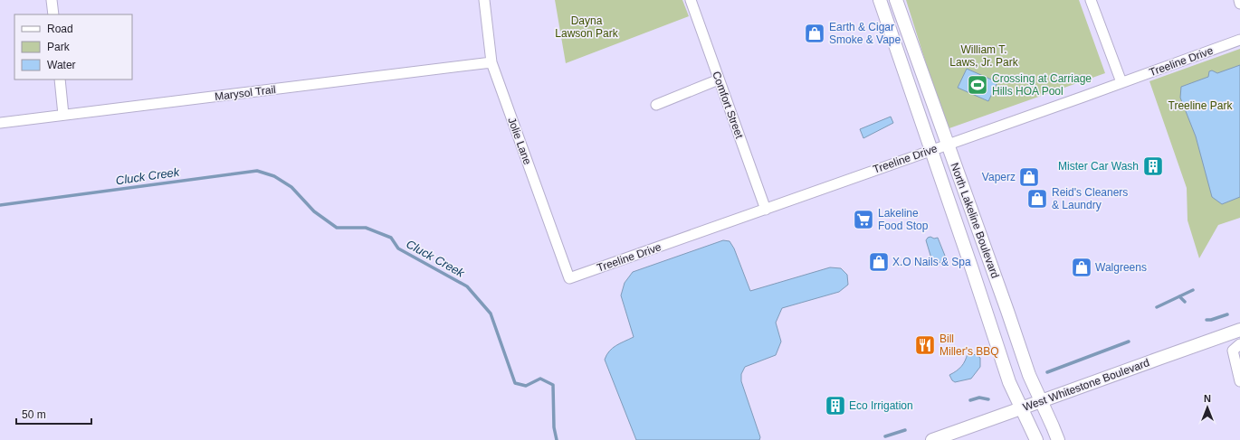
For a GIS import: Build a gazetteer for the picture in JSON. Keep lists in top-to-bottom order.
{
  "streets": {
    "main road": ["North Lakeline Boulevard", "West Whitestone Boulevard"],
    "street": [
      "Treeline Drive",
      "Marysol Trail",
      "Comfort Street",
      "Jolie Lane"
    ]
  },
  "crossings": [
    ["Treeline Drive", "Comfort Street"],
    ["Treeline Drive", "Jolie Lane"],
    ["Treeline Drive", "North Lakeline Boulevard"],
    ["Marysol Trail", "Jolie Lane"],
    ["North Lakeline Boulevard", "West Whitestone Boulevard"]
  ],
  "water": ["Cluck Creek"],
  "parks": ["Dayna Lawson Park", "William T. Laws, Jr. Park", "Treeline Park"],
  "places": {
    "shop": [
      "Earth & Cigar Smoke & Vape",
      "Vaperz",
      "Reid's Cleaners & Laundry",
      "X.O Nails & Spa",
      "Walgreens"
    ],
    "sports": ["Crossing at Carriage Hills HOA Pool"],
    "building": ["Mister Car Wash", "Eco Irrigation"],
    "supermarket": ["Lakeline Food Stop"],
    "restaurant": ["Bill Miller's BBQ"]
  },
  "legend": ["Road", "Park", "Water"],
  "scale_bar": "50 m",
  "north": "top"
}
